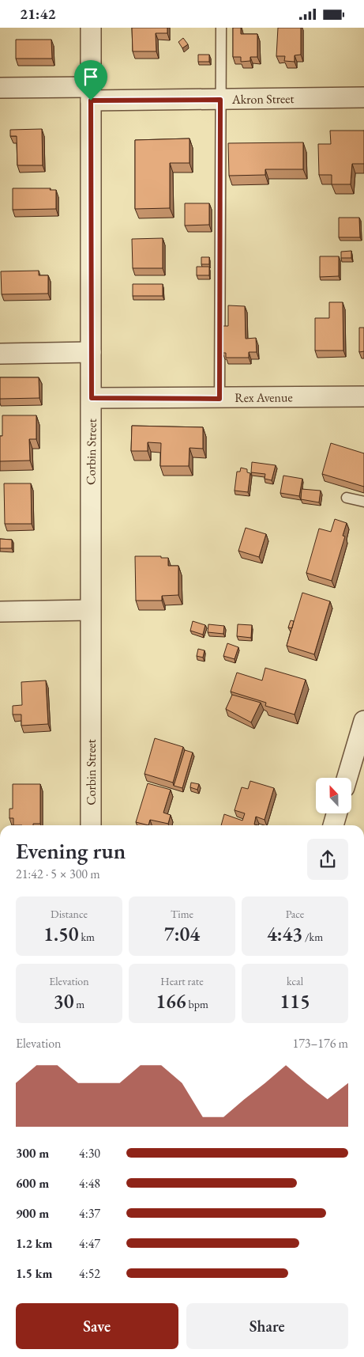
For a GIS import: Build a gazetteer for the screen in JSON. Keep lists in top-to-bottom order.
{
  "streets": {
    "street": ["Akron Street", "Rex Avenue", "Corbin Street"]
  },
  "crossings": [
    ["Akron Street", "Corbin Street"],
    ["Rex Avenue", "Corbin Street"]
  ],
  "north": "top",
  "page": {
    "status": "21:42",
    "heading": ["Evening run", "21:42 · 5 × 300 m"],
    "stats": [
      ["Distance", "1.50 km"],
      ["Time", "7:04"],
      ["Pace", "4:43 /km"],
      ["Elevation", "30 m"],
      ["Heart rate", "166 bpm"],
      ["kcal", "115"]
    ],
    "chart": ["Elevation", "173–176 m"],
    "list": [
      {
        "name": "300 m",
        "note": "4:30"
      },
      {
        "name": "600 m",
        "note": "4:48"
      },
      {
        "name": "900 m",
        "note": "4:37"
      },
      {
        "name": "1.2 km",
        "note": "4:47"
      },
      {
        "name": "1.5 km",
        "note": "4:52"
      }
    ],
    "buttons": ["Save", "Share"]
  }
}
